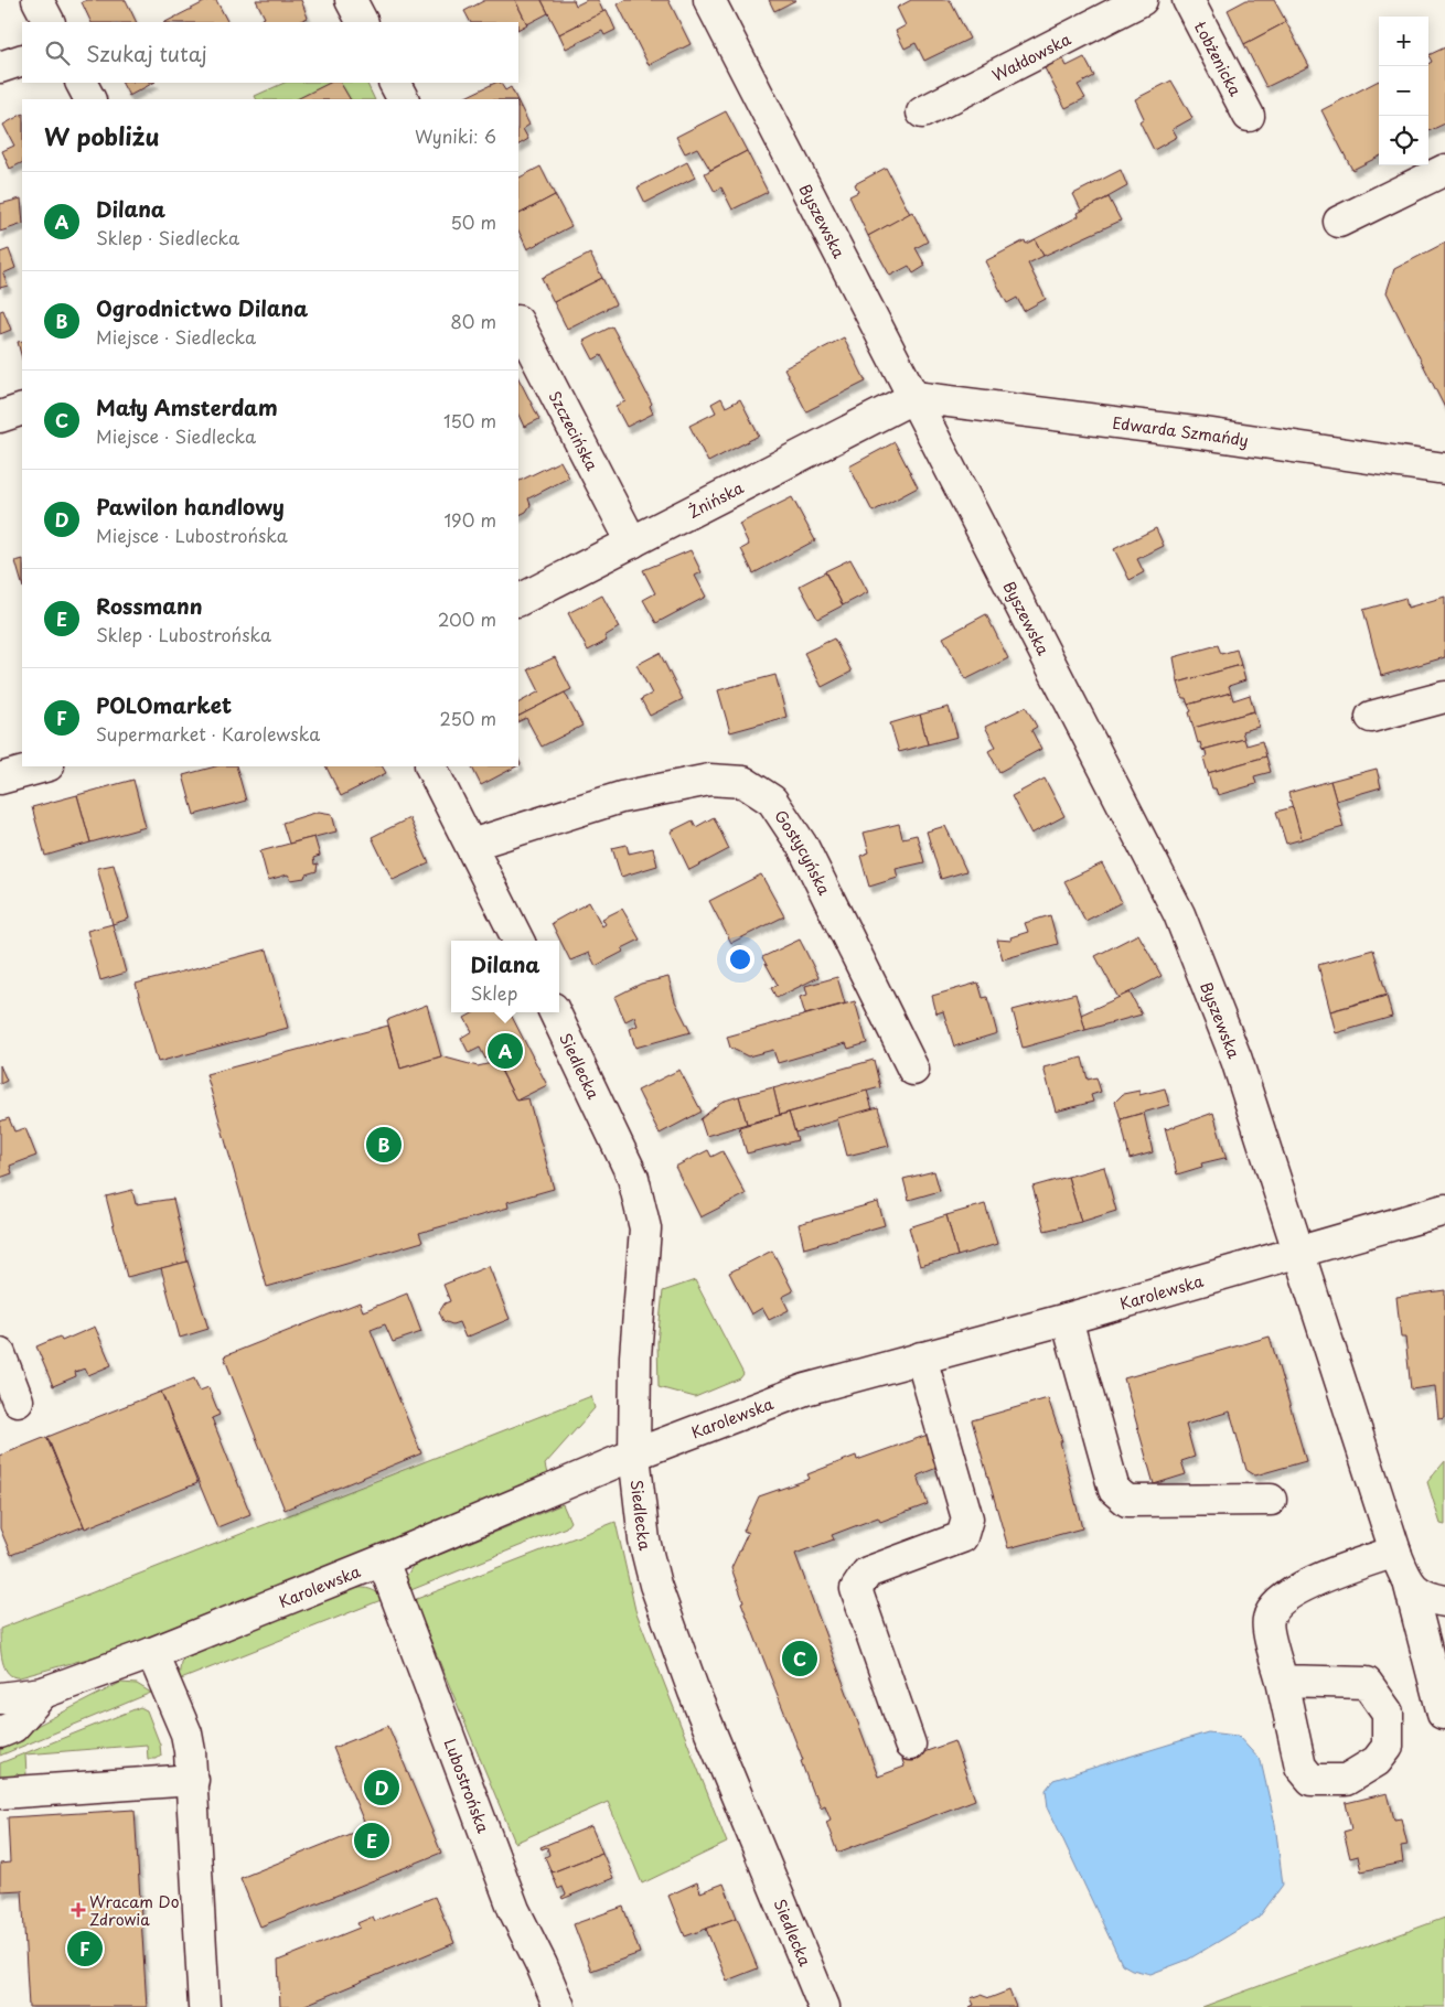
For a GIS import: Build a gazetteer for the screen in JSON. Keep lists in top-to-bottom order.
{
  "streets": {
    "street": [
      "Wałdowska",
      "Łobżenicka",
      "Byszewska",
      "Szczecińska",
      "Edwarda Szmańdy",
      "Żnińska",
      "Gostycyńska",
      "Siedlecka",
      "Karolewska",
      "Lubostrońska"
    ]
  },
  "crossings": [
    ["Byszewska", "Edwarda Szmańdy"],
    ["Byszewska", "Żnińska"],
    ["Byszewska", "Karolewska"],
    ["Szczecińska", "Żnińska"],
    ["Edwarda Szmańdy", "Żnińska"],
    ["Siedlecka", "Karolewska"],
    ["Karolewska", "Lubostrońska"]
  ],
  "places": {
    "health": ["Wracam Do Zdrowia"]
  },
  "page": {
    "map_buttons": ["+", "−"],
    "search": "Szukaj tutaj",
    "heading": ["W pobliżu", "Wyniki: 6"],
    "list": [
      {
        "mark": "A",
        "name": "Dilana",
        "note": "Sklep · Siedlecka",
        "value": "50 m"
      },
      {
        "mark": "B",
        "name": "Ogrodnictwo Dilana",
        "note": "Miejsce · Siedlecka",
        "value": "80 m"
      },
      {
        "mark": "C",
        "name": "Mały Amsterdam",
        "note": "Miejsce · Siedlecka",
        "value": "150 m"
      },
      {
        "mark": "D",
        "name": "Pawilon handlowy",
        "note": "Miejsce · Lubostrońska",
        "value": "190 m"
      },
      {
        "mark": "E",
        "name": "Rossmann",
        "note": "Sklep · Lubostrońska",
        "value": "200 m"
      },
      {
        "mark": "F",
        "name": "POLOmarket",
        "note": "Supermarket · Karolewska",
        "value": "250 m"
      }
    ],
    "popup": ["Dilana", "Sklep"],
    "pins": [
      "A",
      "B",
      "C",
      "D",
      "E",
      "F"
    ]
  }
}
